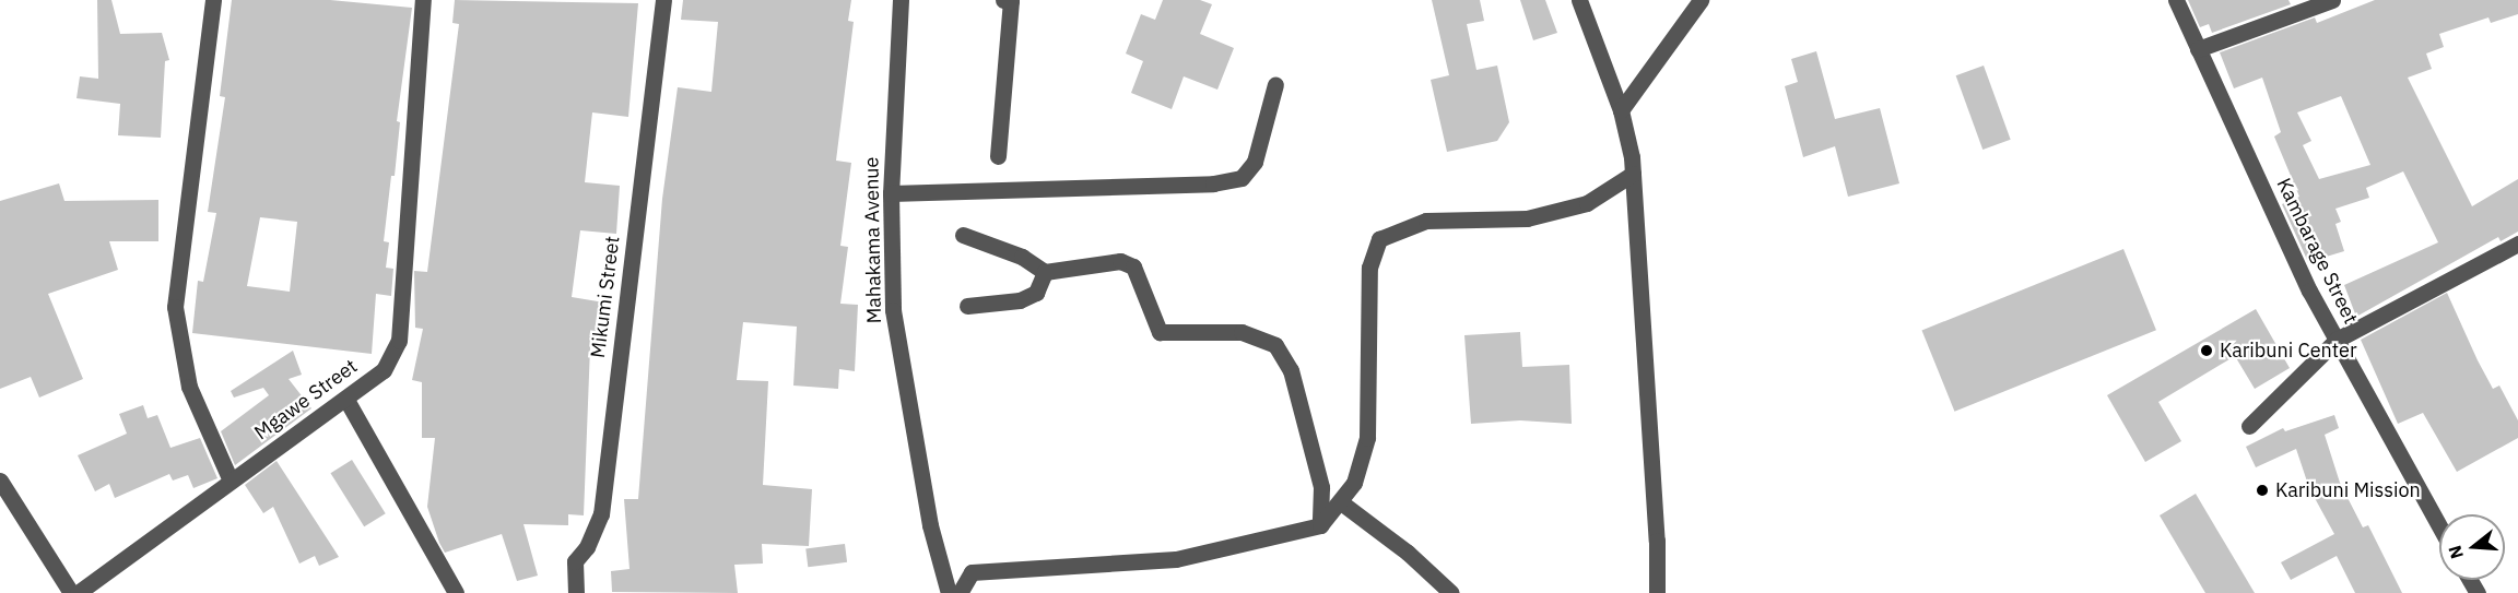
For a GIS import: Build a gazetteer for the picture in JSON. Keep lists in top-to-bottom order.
{
  "streets": {
    "street": [
      "Mahakama Avenue",
      "Kambarage Street",
      "Mikumi Street",
      "Mgawe Street"
    ]
  },
  "places": ["Karibuni Center", "Karibuni Mission"],
  "north": "left"
}
